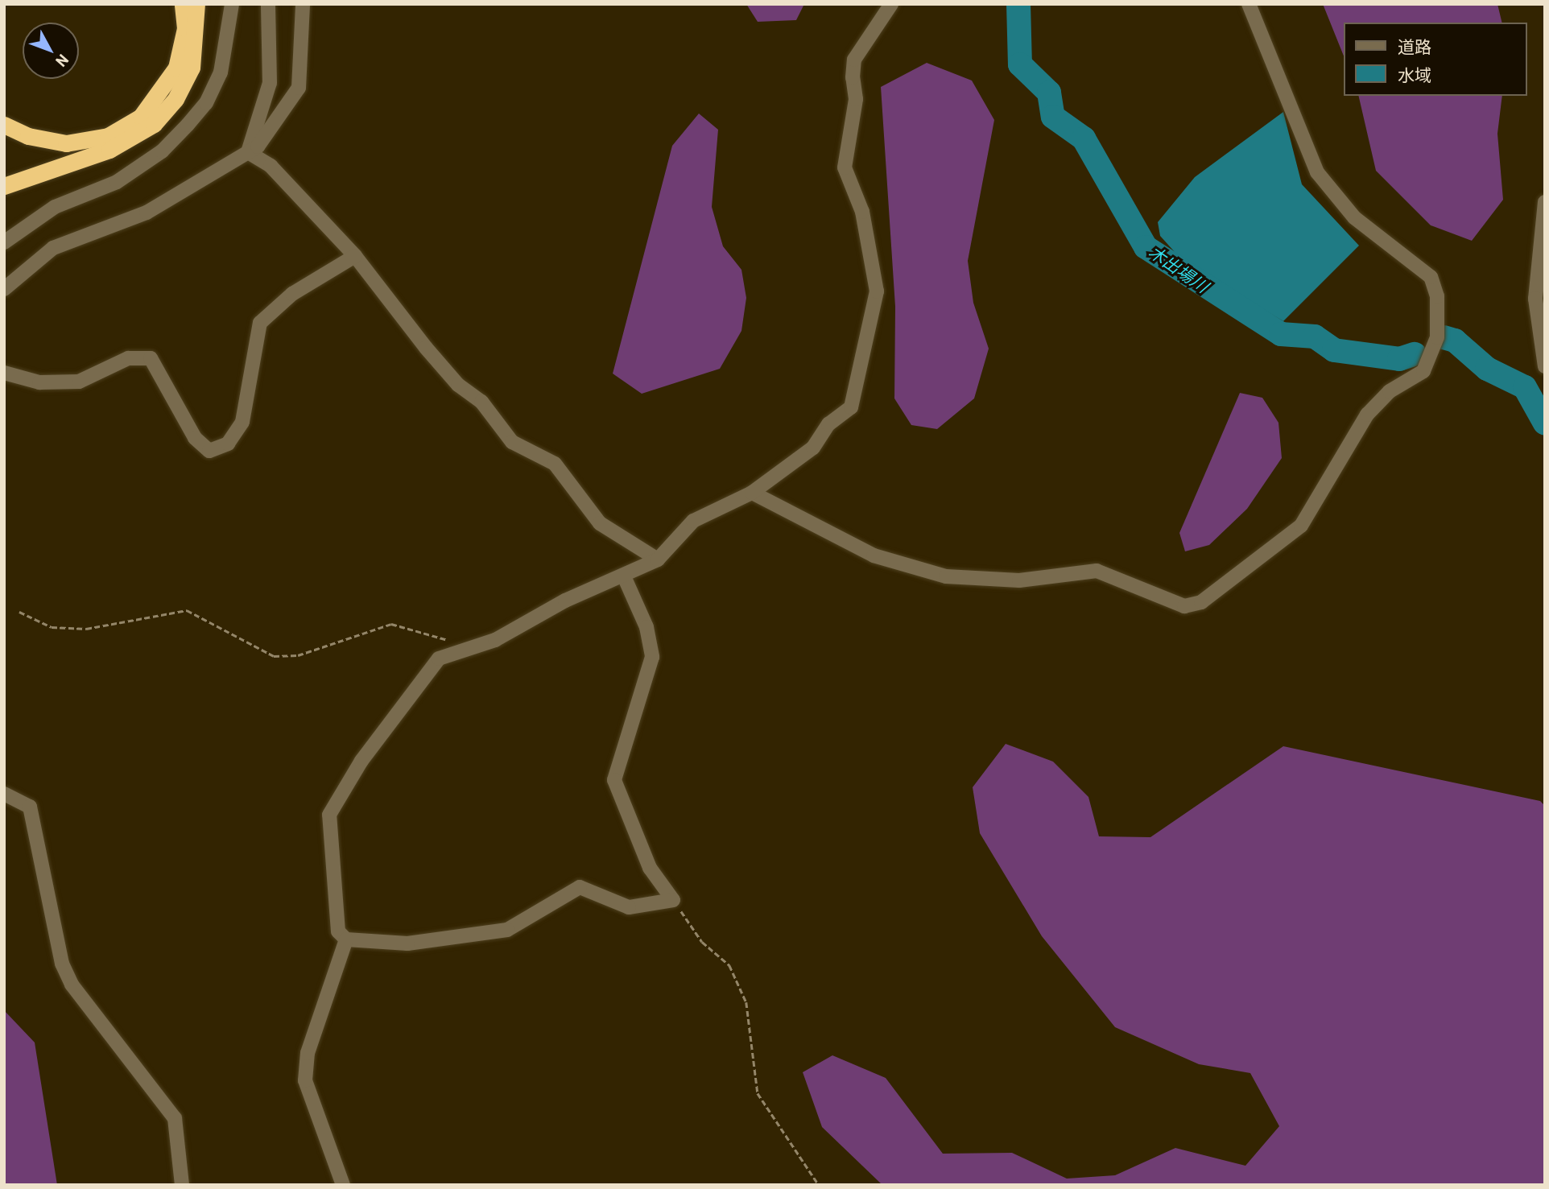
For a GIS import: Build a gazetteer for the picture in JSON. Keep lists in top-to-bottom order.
{
  "water": ["木出場川"],
  "legend": ["道路", "水域"],
  "north": "bottom right"
}
